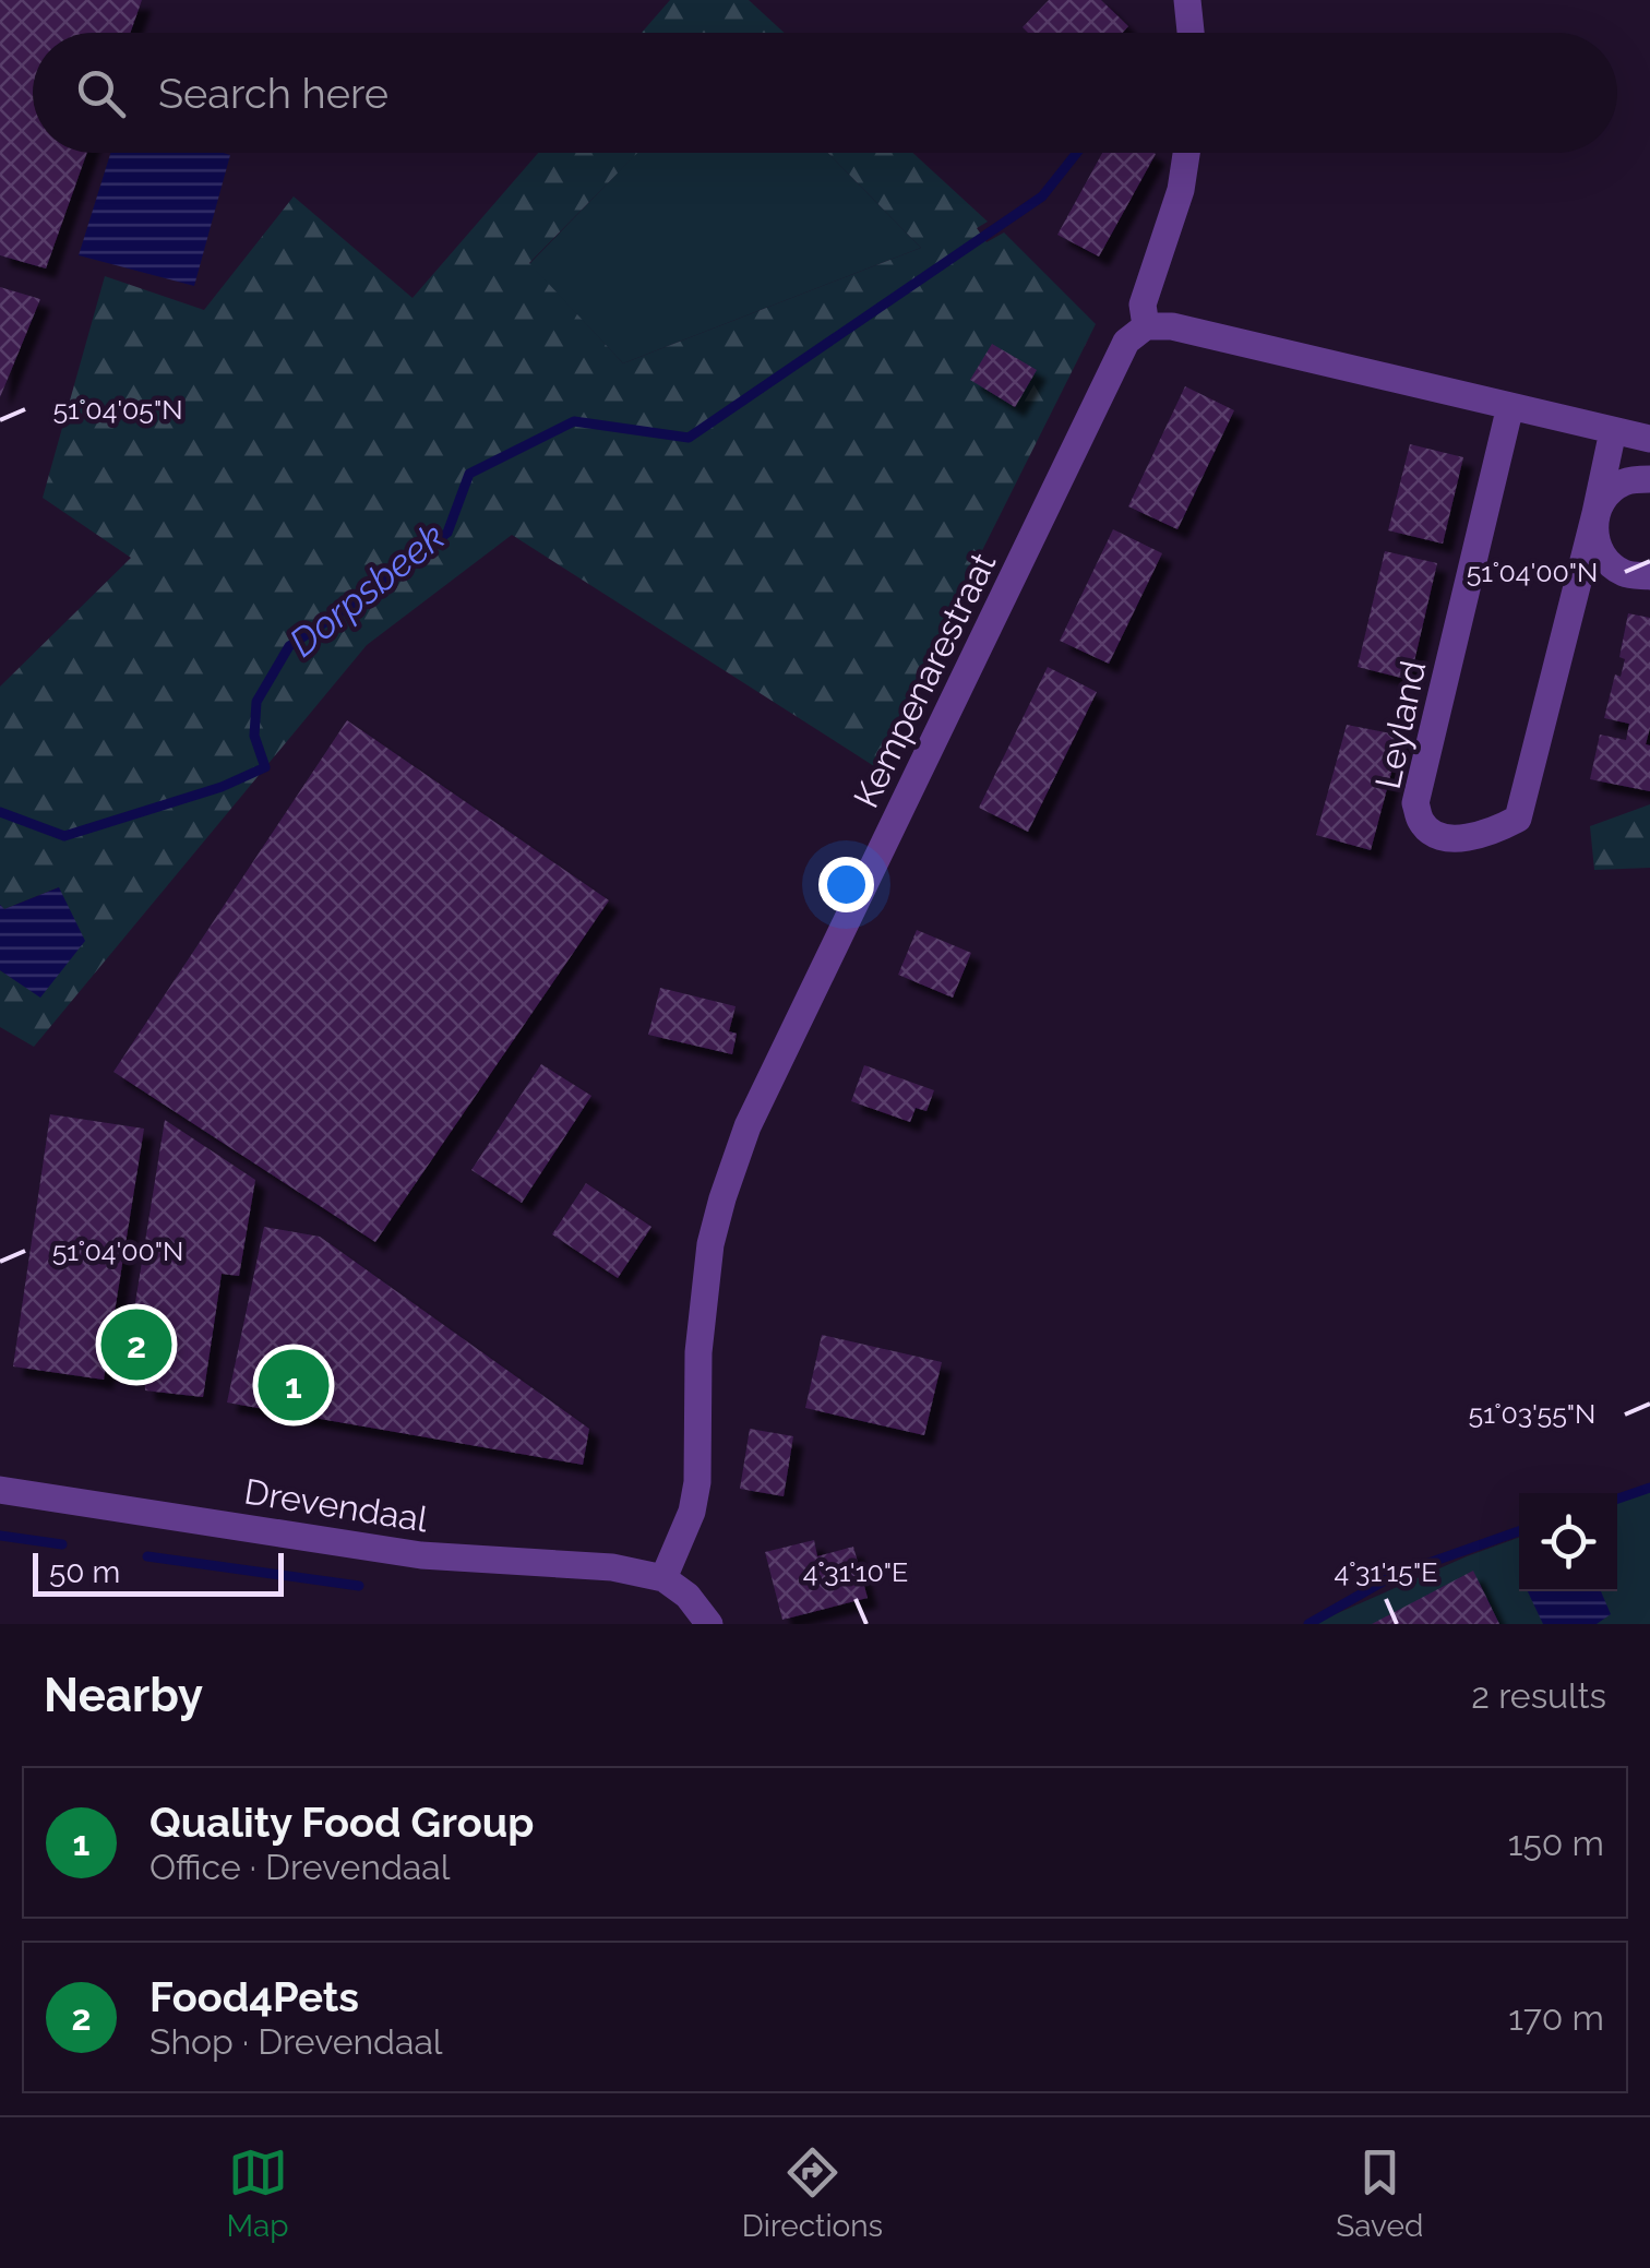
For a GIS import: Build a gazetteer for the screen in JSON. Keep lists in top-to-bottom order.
{
  "streets": {
    "street": ["Kempenarestraat", "Leyland", "Drevendaal"]
  },
  "crossings": [
    ["Kempenarestraat", "Drevendaal"]
  ],
  "water": ["Dorpsbeek"],
  "scale_bar": "50 m",
  "page": {
    "search": "Search here",
    "pins": ["2", "1"],
    "scale": "50 m",
    "heading": ["Nearby", "2 results"],
    "list": [
      {
        "mark": "1",
        "name": "Quality Food Group",
        "note": "Office · Drevendaal",
        "value": "150 m"
      },
      {
        "mark": "2",
        "name": "Food4Pets",
        "note": "Shop · Drevendaal",
        "value": "170 m"
      }
    ],
    "nav": ["Map", "Directions", "Saved"]
  },
  "coordinates": [
    "51°04'05\"N",
    "51°04'00\"N",
    "51°03'55\"N",
    "4°31'10\"E",
    "4°31'15\"E"
  ]
}
